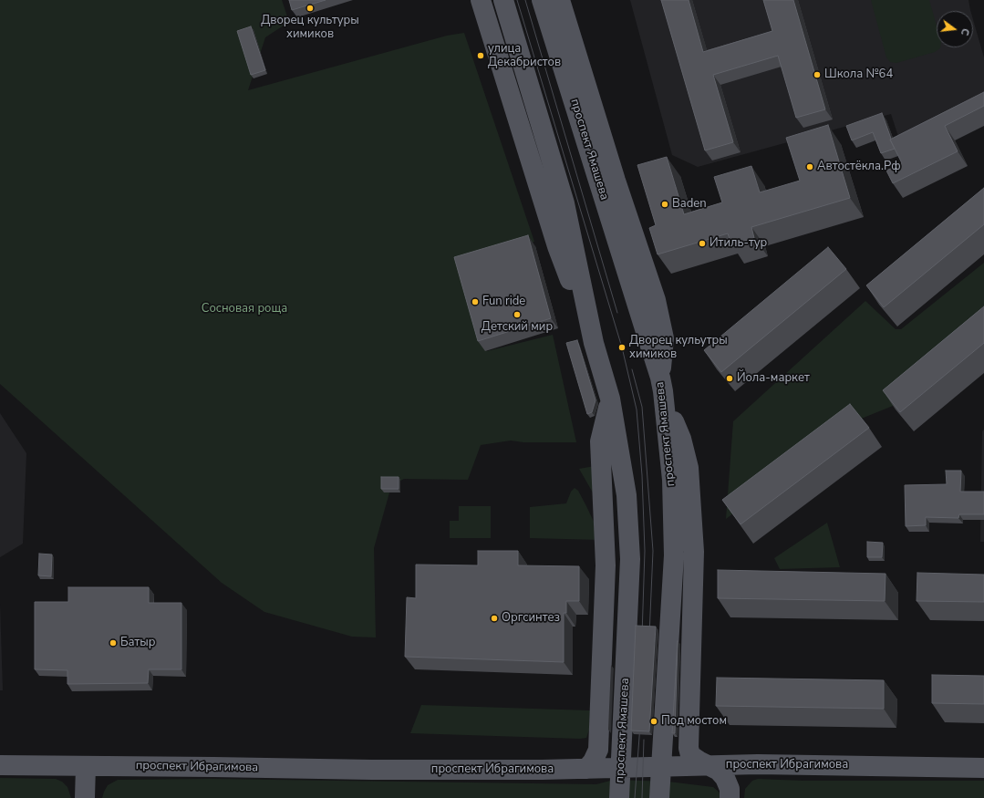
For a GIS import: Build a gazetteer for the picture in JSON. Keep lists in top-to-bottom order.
{
  "streets": {
    "main road": ["проспект Ямашева", "проспект Ибрагимова"]
  },
  "parks": ["Сосновая роща"],
  "places": [
    "Дворец культуры химиков",
    "улица Декабристов",
    "Школа №64",
    "Автостёкла.Рф",
    "Baden",
    "Итиль-тур",
    "Fun ride",
    "Детский мир",
    "Дворец кульутры химиков",
    "Йола-маркет",
    "Оргсинтез",
    "Батыр",
    "Под мостом"
  ],
  "north": "right"
}
